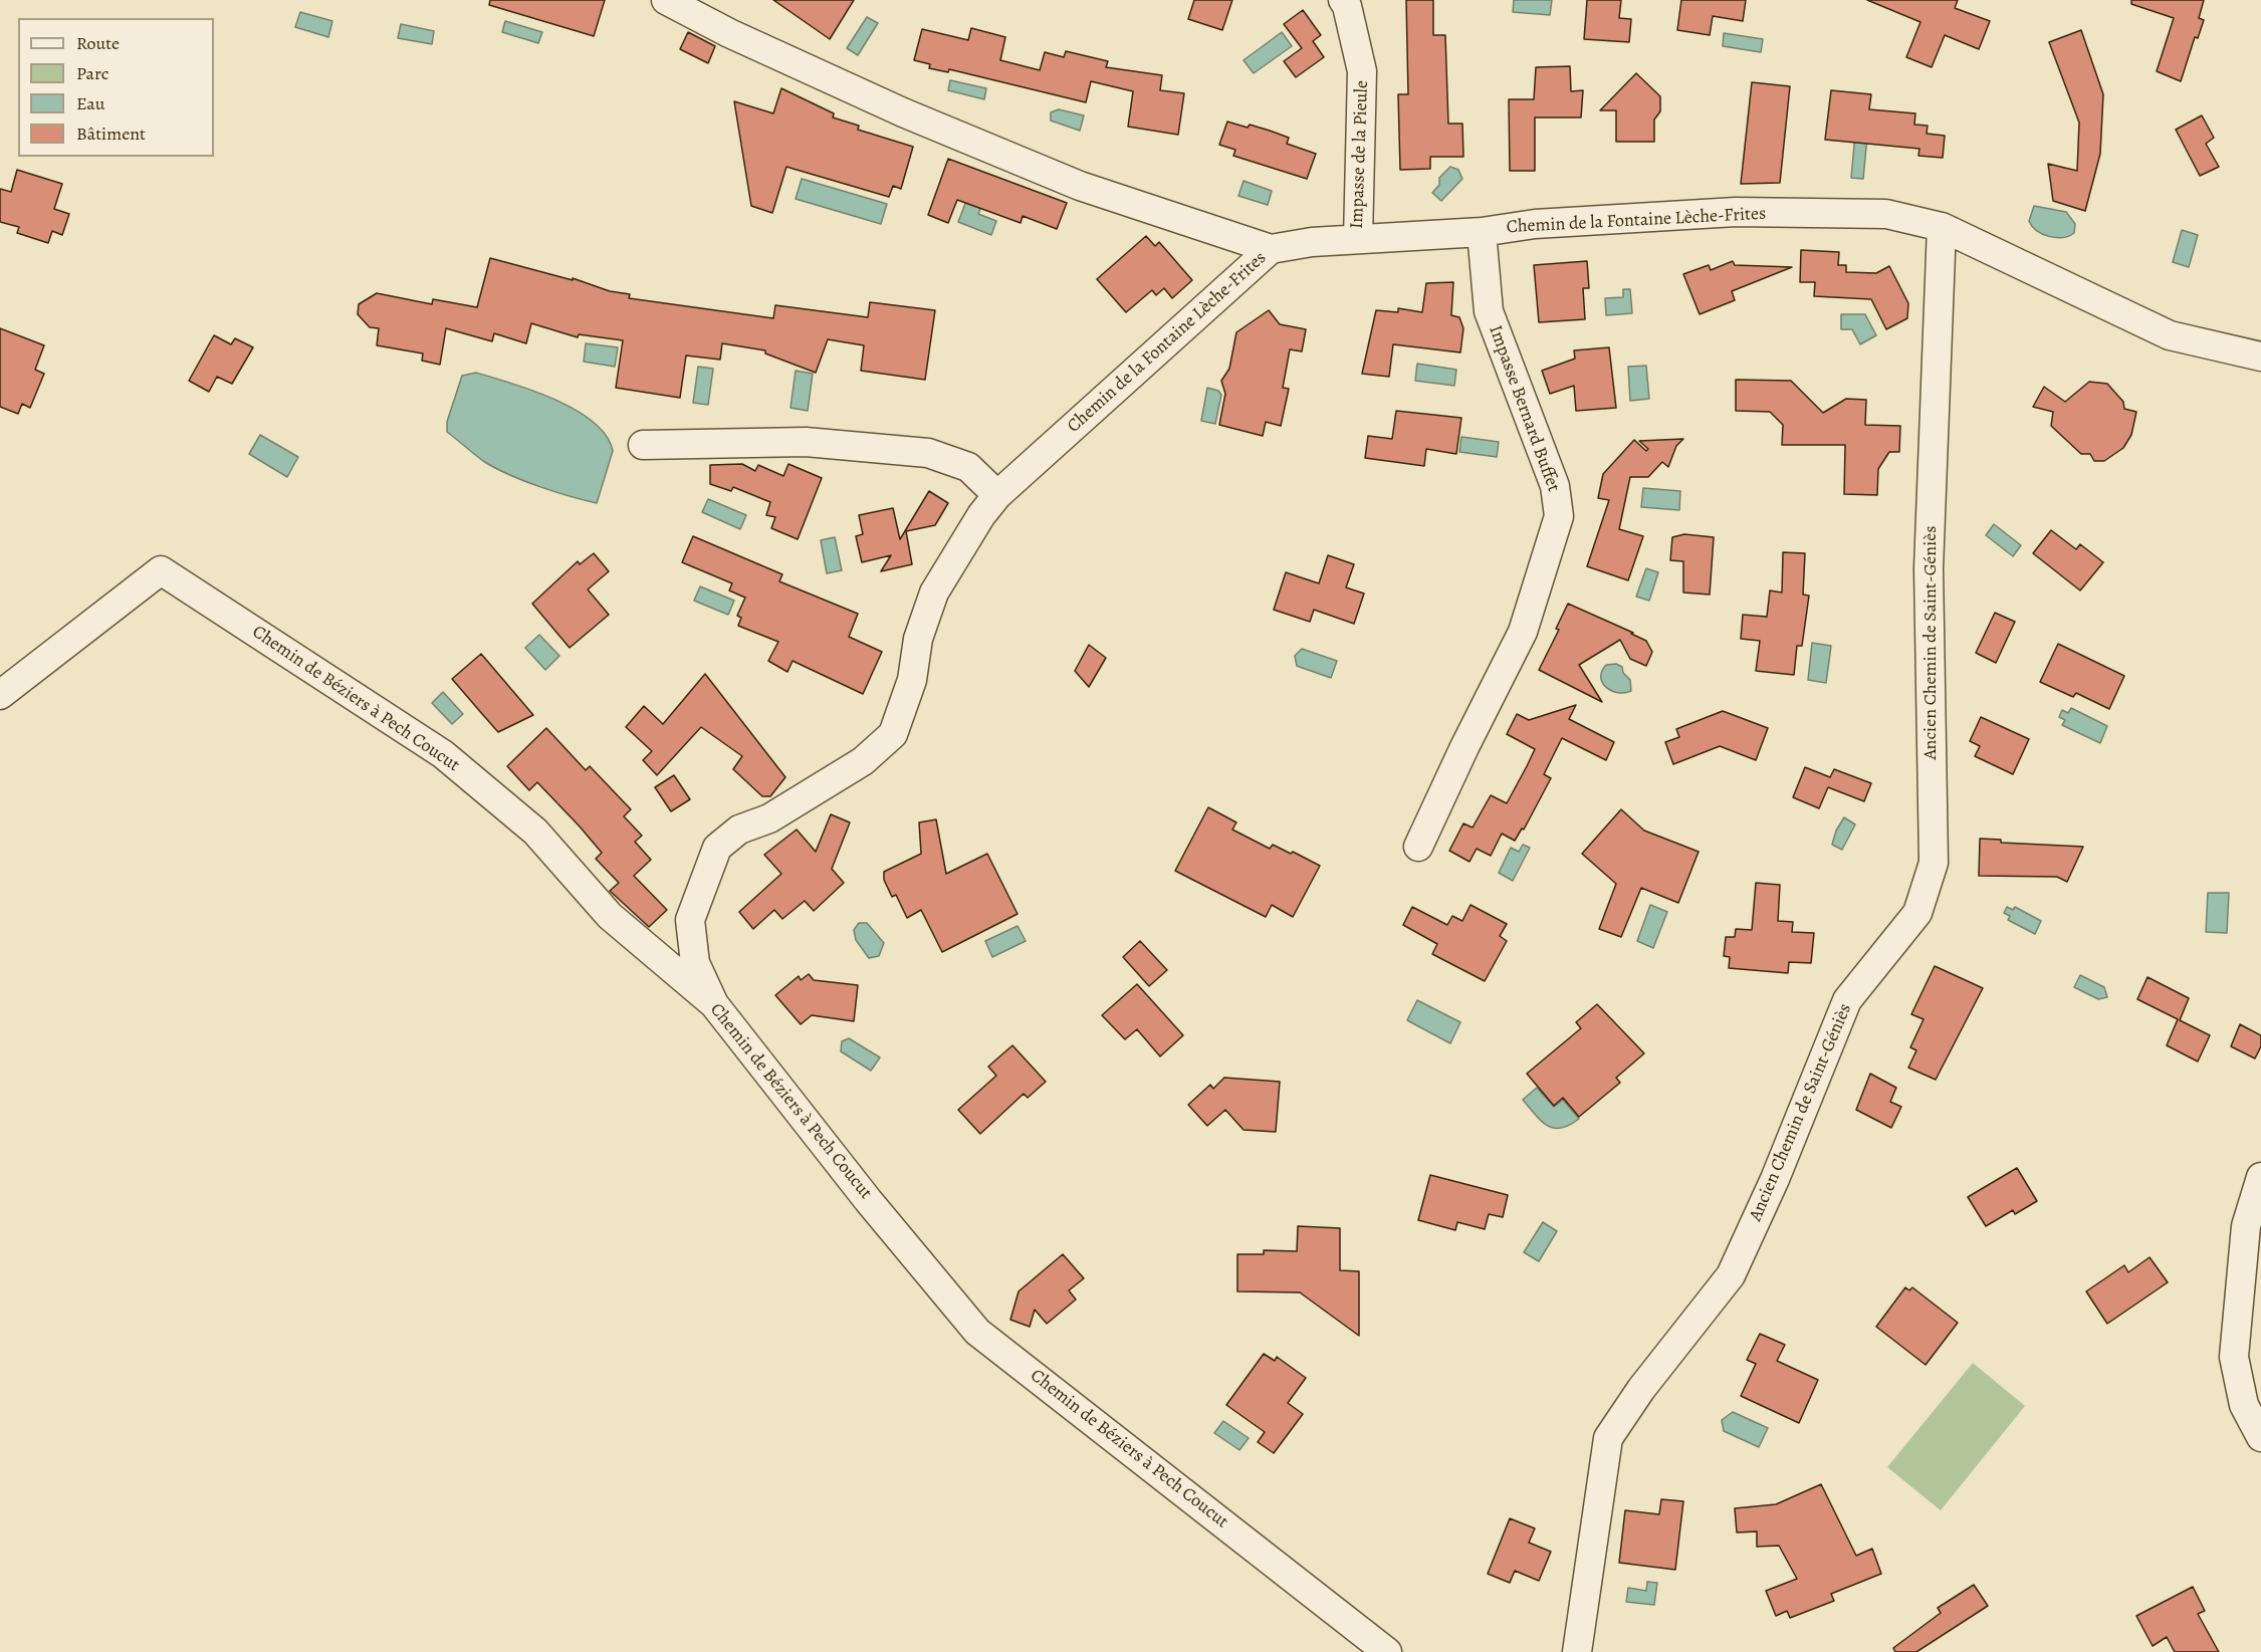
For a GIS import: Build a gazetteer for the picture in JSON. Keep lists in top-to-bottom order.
{
  "streets": {
    "street": [
      "Impasse de la Pieule",
      "Chemin de la Fontaine Lèche-Frites",
      "Impasse Bernard Buffet",
      "Ancien Chemin de Saint-Géniès",
      "Chemin de Béziers à Pech Coucut"
    ]
  },
  "crossings": [
    ["Impasse de la Pieule", "Chemin de la Fontaine Lèche-Frites"],
    ["Chemin de la Fontaine Lèche-Frites", "Impasse Bernard Buffet"],
    ["Chemin de la Fontaine Lèche-Frites", "Ancien Chemin de Saint-Géniès"],
    ["Chemin de la Fontaine Lèche-Frites", "Chemin de Béziers à Pech Coucut"]
  ],
  "legend": [
    "Route",
    "Parc",
    "Eau",
    "Bâtiment"
  ]
}
